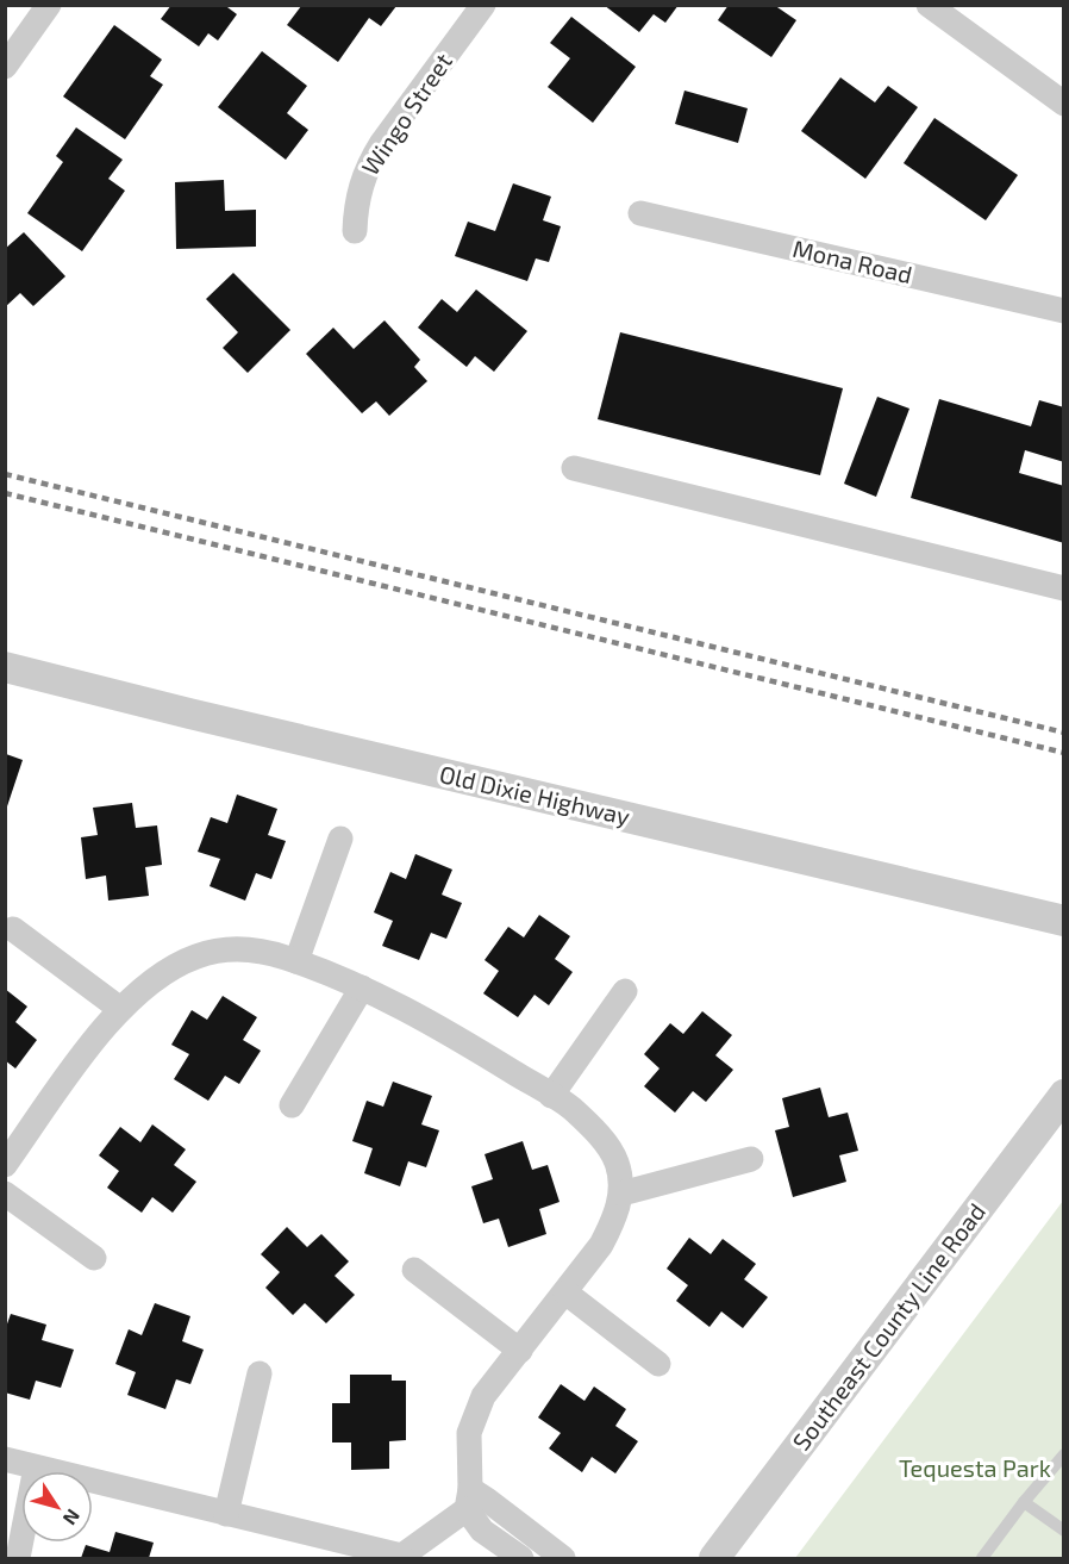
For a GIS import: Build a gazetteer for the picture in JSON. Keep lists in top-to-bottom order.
{
  "streets": {
    "street": [
      "Wingo Street",
      "Mona Road",
      "Old Dixie Highway",
      "Southeast County Line Road"
    ]
  },
  "parks": ["Tequesta Park"],
  "north": "bottom right"
}
